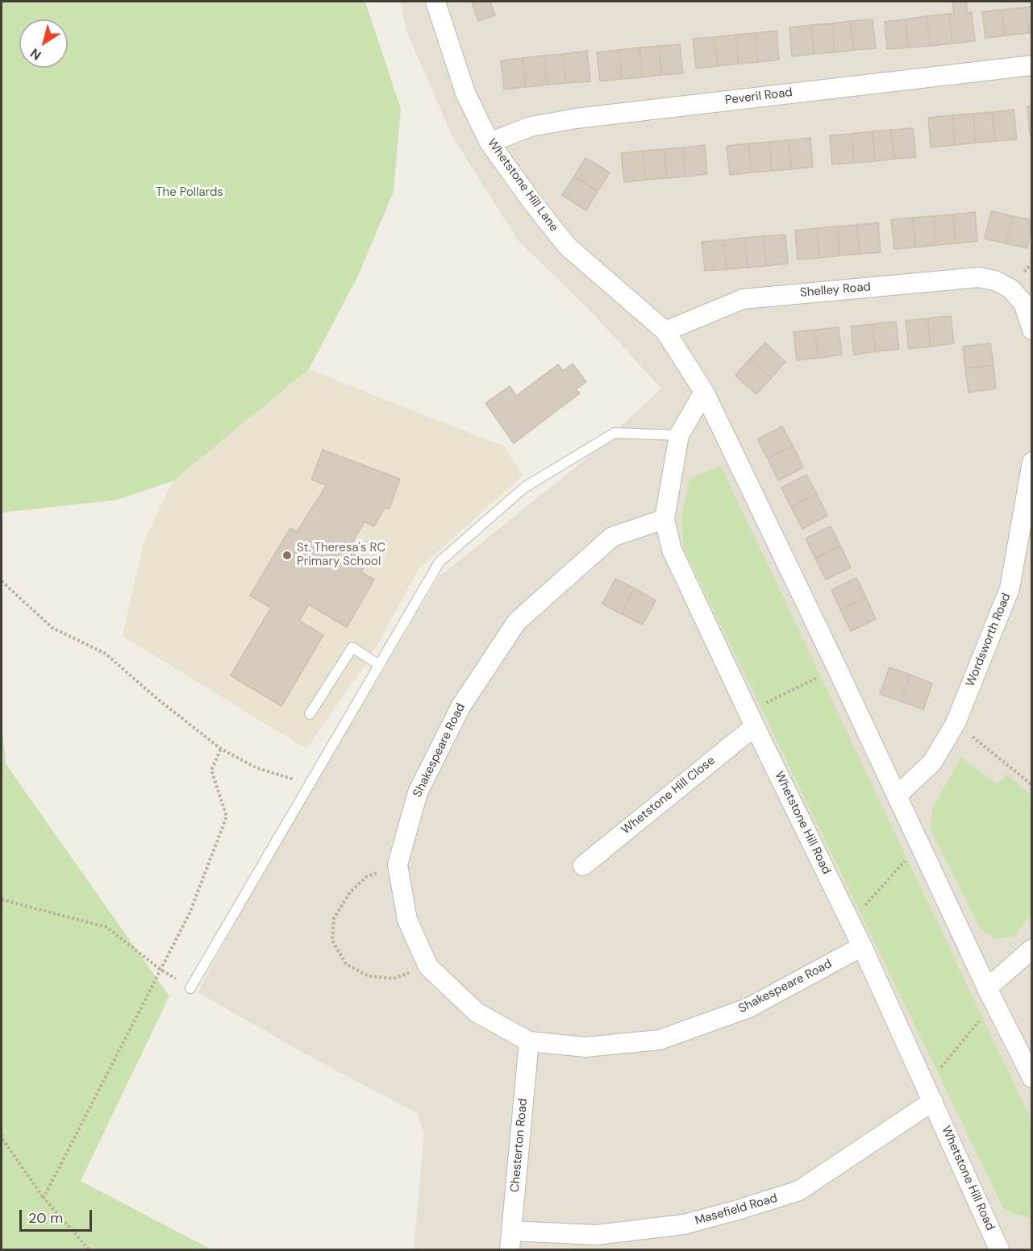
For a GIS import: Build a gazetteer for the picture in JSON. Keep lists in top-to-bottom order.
{
  "streets": {
    "street": [
      "Peveril Road",
      "Whetstone Hill Lane",
      "Shelley Road",
      "Wordsworth Road",
      "Shakespeare Road",
      "Whetstone Hill Close",
      "Whetstone Hill Road",
      "Chesterton Road",
      "Masefield Road"
    ]
  },
  "crossings": [
    ["Peveril Road", "Whetstone Hill Lane"],
    ["Whetstone Hill Lane", "Shelley Road"],
    ["Shakespeare Road", "Whetstone Hill Road"],
    ["Shakespeare Road", "Chesterton Road"],
    ["Whetstone Hill Close", "Whetstone Hill Road"],
    ["Whetstone Hill Road", "Masefield Road"],
    ["Chesterton Road", "Masefield Road"]
  ],
  "parks": ["The Pollards"],
  "places": ["St. Theresa's RC Primary School"],
  "scale_bar": "20 m",
  "north": "bottom left"
}
